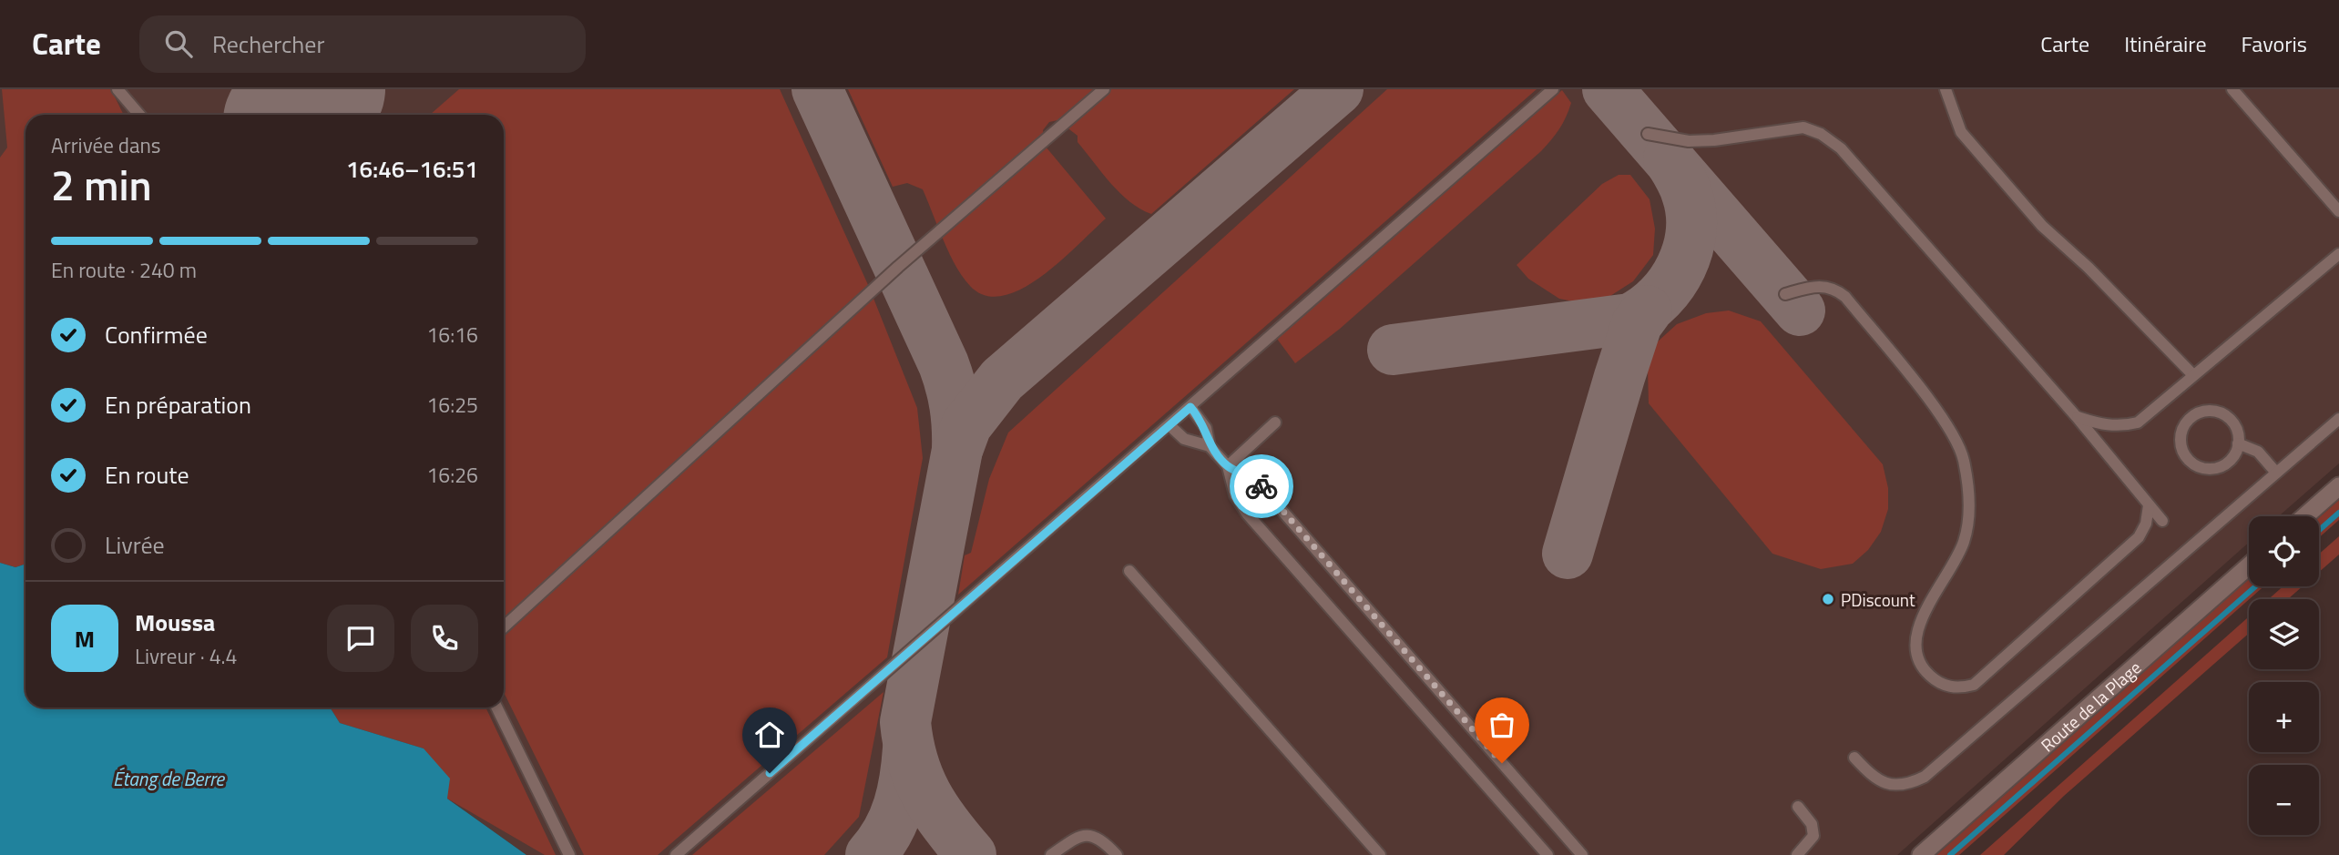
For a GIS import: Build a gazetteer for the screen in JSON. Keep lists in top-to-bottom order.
{
  "streets": {
    "street": ["Route de la Plage"]
  },
  "water": ["Étang de Berre"],
  "places": ["PDiscount"],
  "page": {
    "header": "Carte",
    "search": "Rechercher",
    "nav": ["Carte", "Itinéraire", "Favoris"],
    "heading": ["2 min", "Arrivée dans", "16:46–16:51"],
    "panel": ["Moussa", "Livreur · 4.4"],
    "bar": "En route · 240 m",
    "list": [
      ["Confirmée", "16:16"],
      ["En préparation", "16:25"],
      ["En route", "16:26"],
      "Livrée"
    ],
    "map_buttons": ["+", "−"],
    "round": "M"
  }
}
